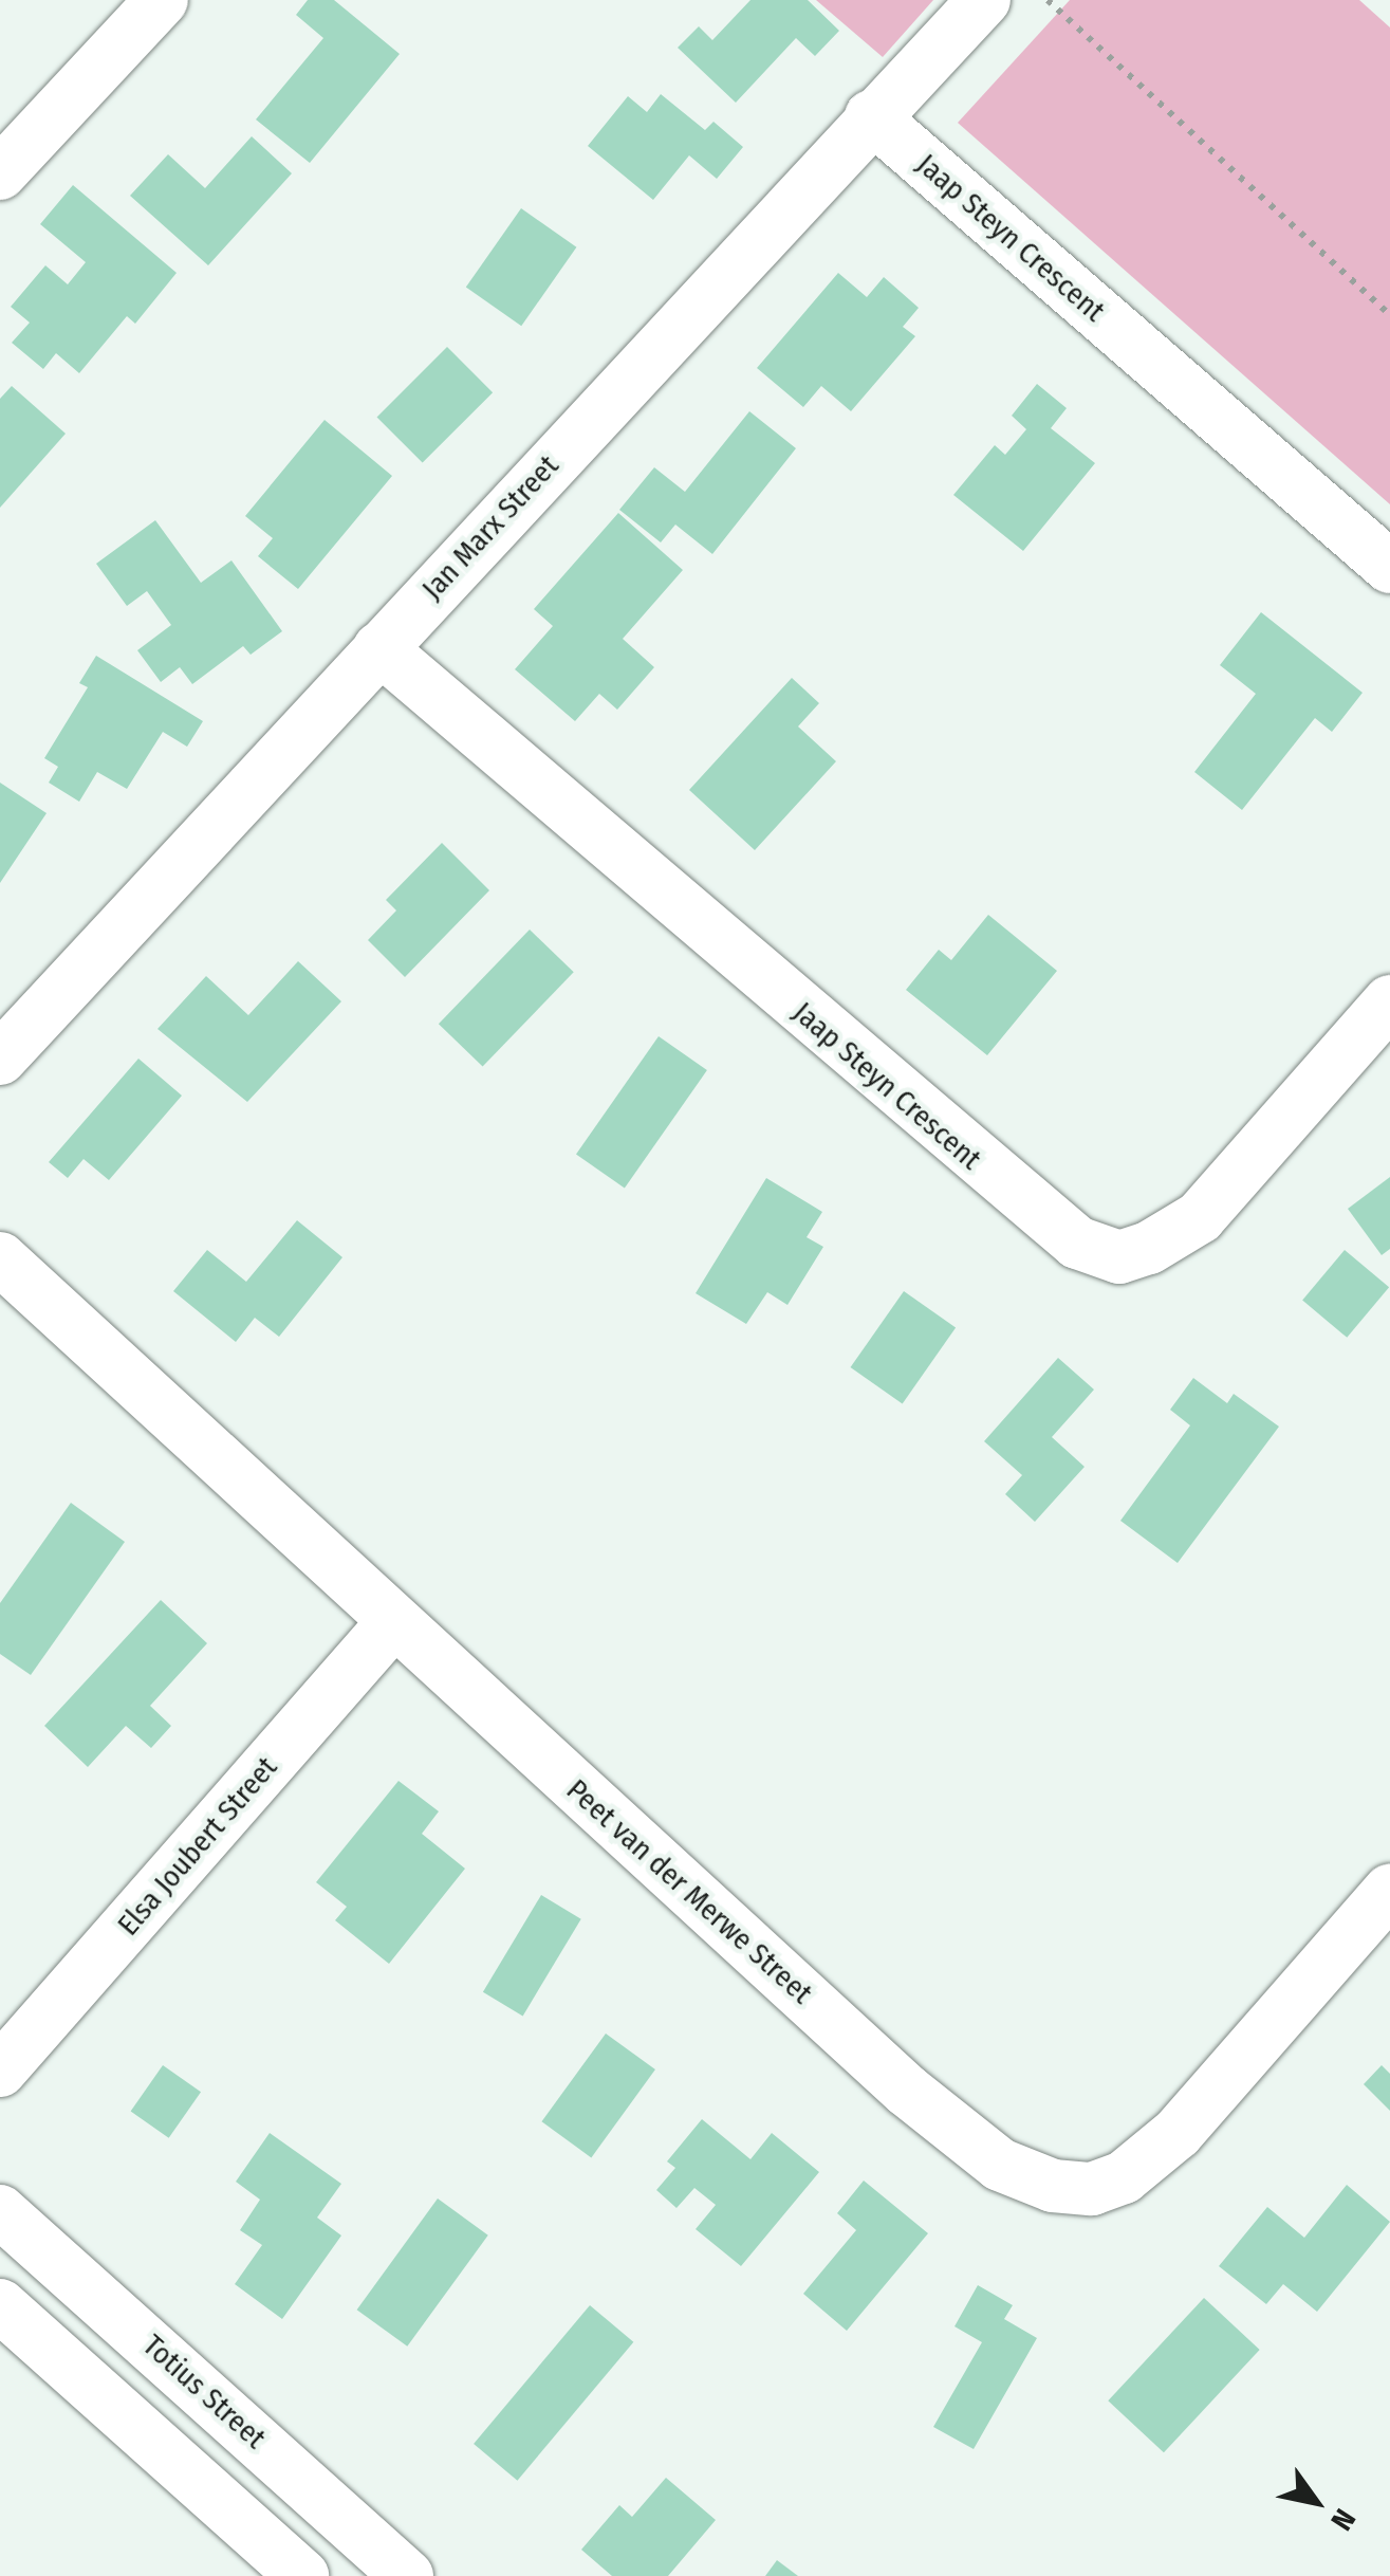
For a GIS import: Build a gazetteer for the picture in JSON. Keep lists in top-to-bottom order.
{
  "streets": {
    "street": [
      "Jaap Steyn Crescent",
      "Jan Marx Street",
      "Elsa Joubert Street",
      "Peet van der Merwe Street",
      "Totius Street"
    ]
  },
  "crossings": [
    ["Jaap Steyn Crescent", "Jan Marx Street"],
    ["Elsa Joubert Street", "Peet van der Merwe Street"]
  ],
  "north": "bottom right"
}
